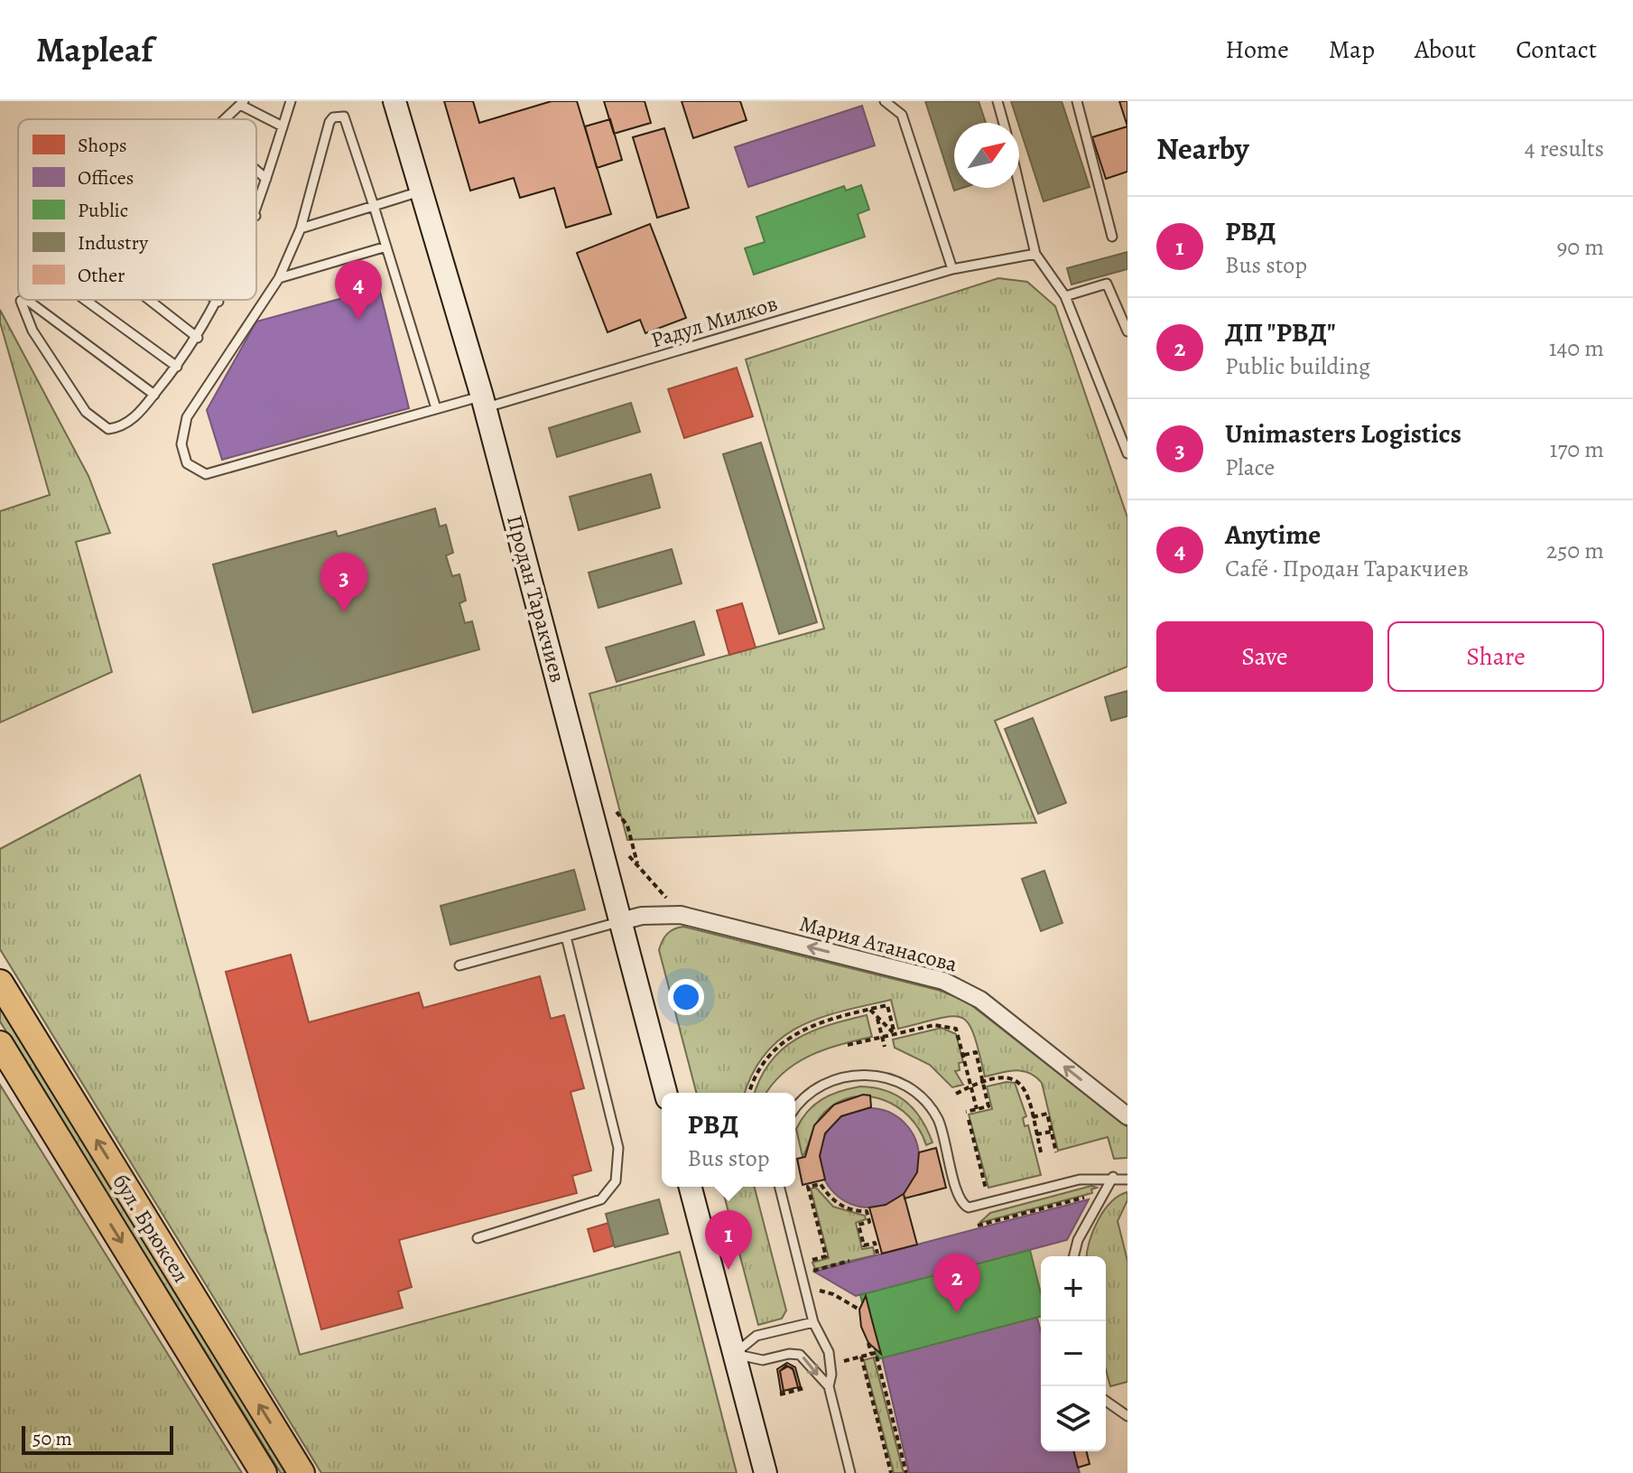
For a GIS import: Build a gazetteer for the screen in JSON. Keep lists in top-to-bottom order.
{
  "streets": {
    "main road": ["бул. Брюксел"],
    "street": ["Продан Таракчиев", "Мария Атанасова"],
    "lane": ["Радул Милков"]
  },
  "crossings": [
    ["Радул Милков", "Продан Таракчиев"],
    ["Продан Таракчиев", "Мария Атанасова"]
  ],
  "one_way": ["Мария Атанасова"],
  "legend": [
    "Shops",
    "Offices",
    "Public",
    "Industry",
    "Other"
  ],
  "scale_bar": "50 m",
  "north": "top right",
  "page": {
    "header": "Mapleaf",
    "nav": [
      "Home",
      "Map",
      "About",
      "Contact"
    ],
    "heading": ["Nearby", "4 results"],
    "list": [
      {
        "mark": "1",
        "name": "РВД",
        "note": "Bus stop",
        "value": "90 m"
      },
      {
        "mark": "2",
        "name": "ДП \"РВД\"",
        "note": "Public building",
        "value": "140 m"
      },
      {
        "mark": "3",
        "name": "Unimasters Logistics",
        "note": "Place",
        "value": "170 m"
      },
      {
        "mark": "4",
        "name": "Anytime",
        "note": "Café · Продан Таракчиев",
        "value": "250 m"
      }
    ],
    "pins": [
      "4",
      "3",
      "1",
      "2"
    ],
    "buttons": ["Save", "Share"],
    "popup": ["РВД", "Bus stop"],
    "map_buttons": ["+", "−"],
    "scale": "50 m"
  }
}
